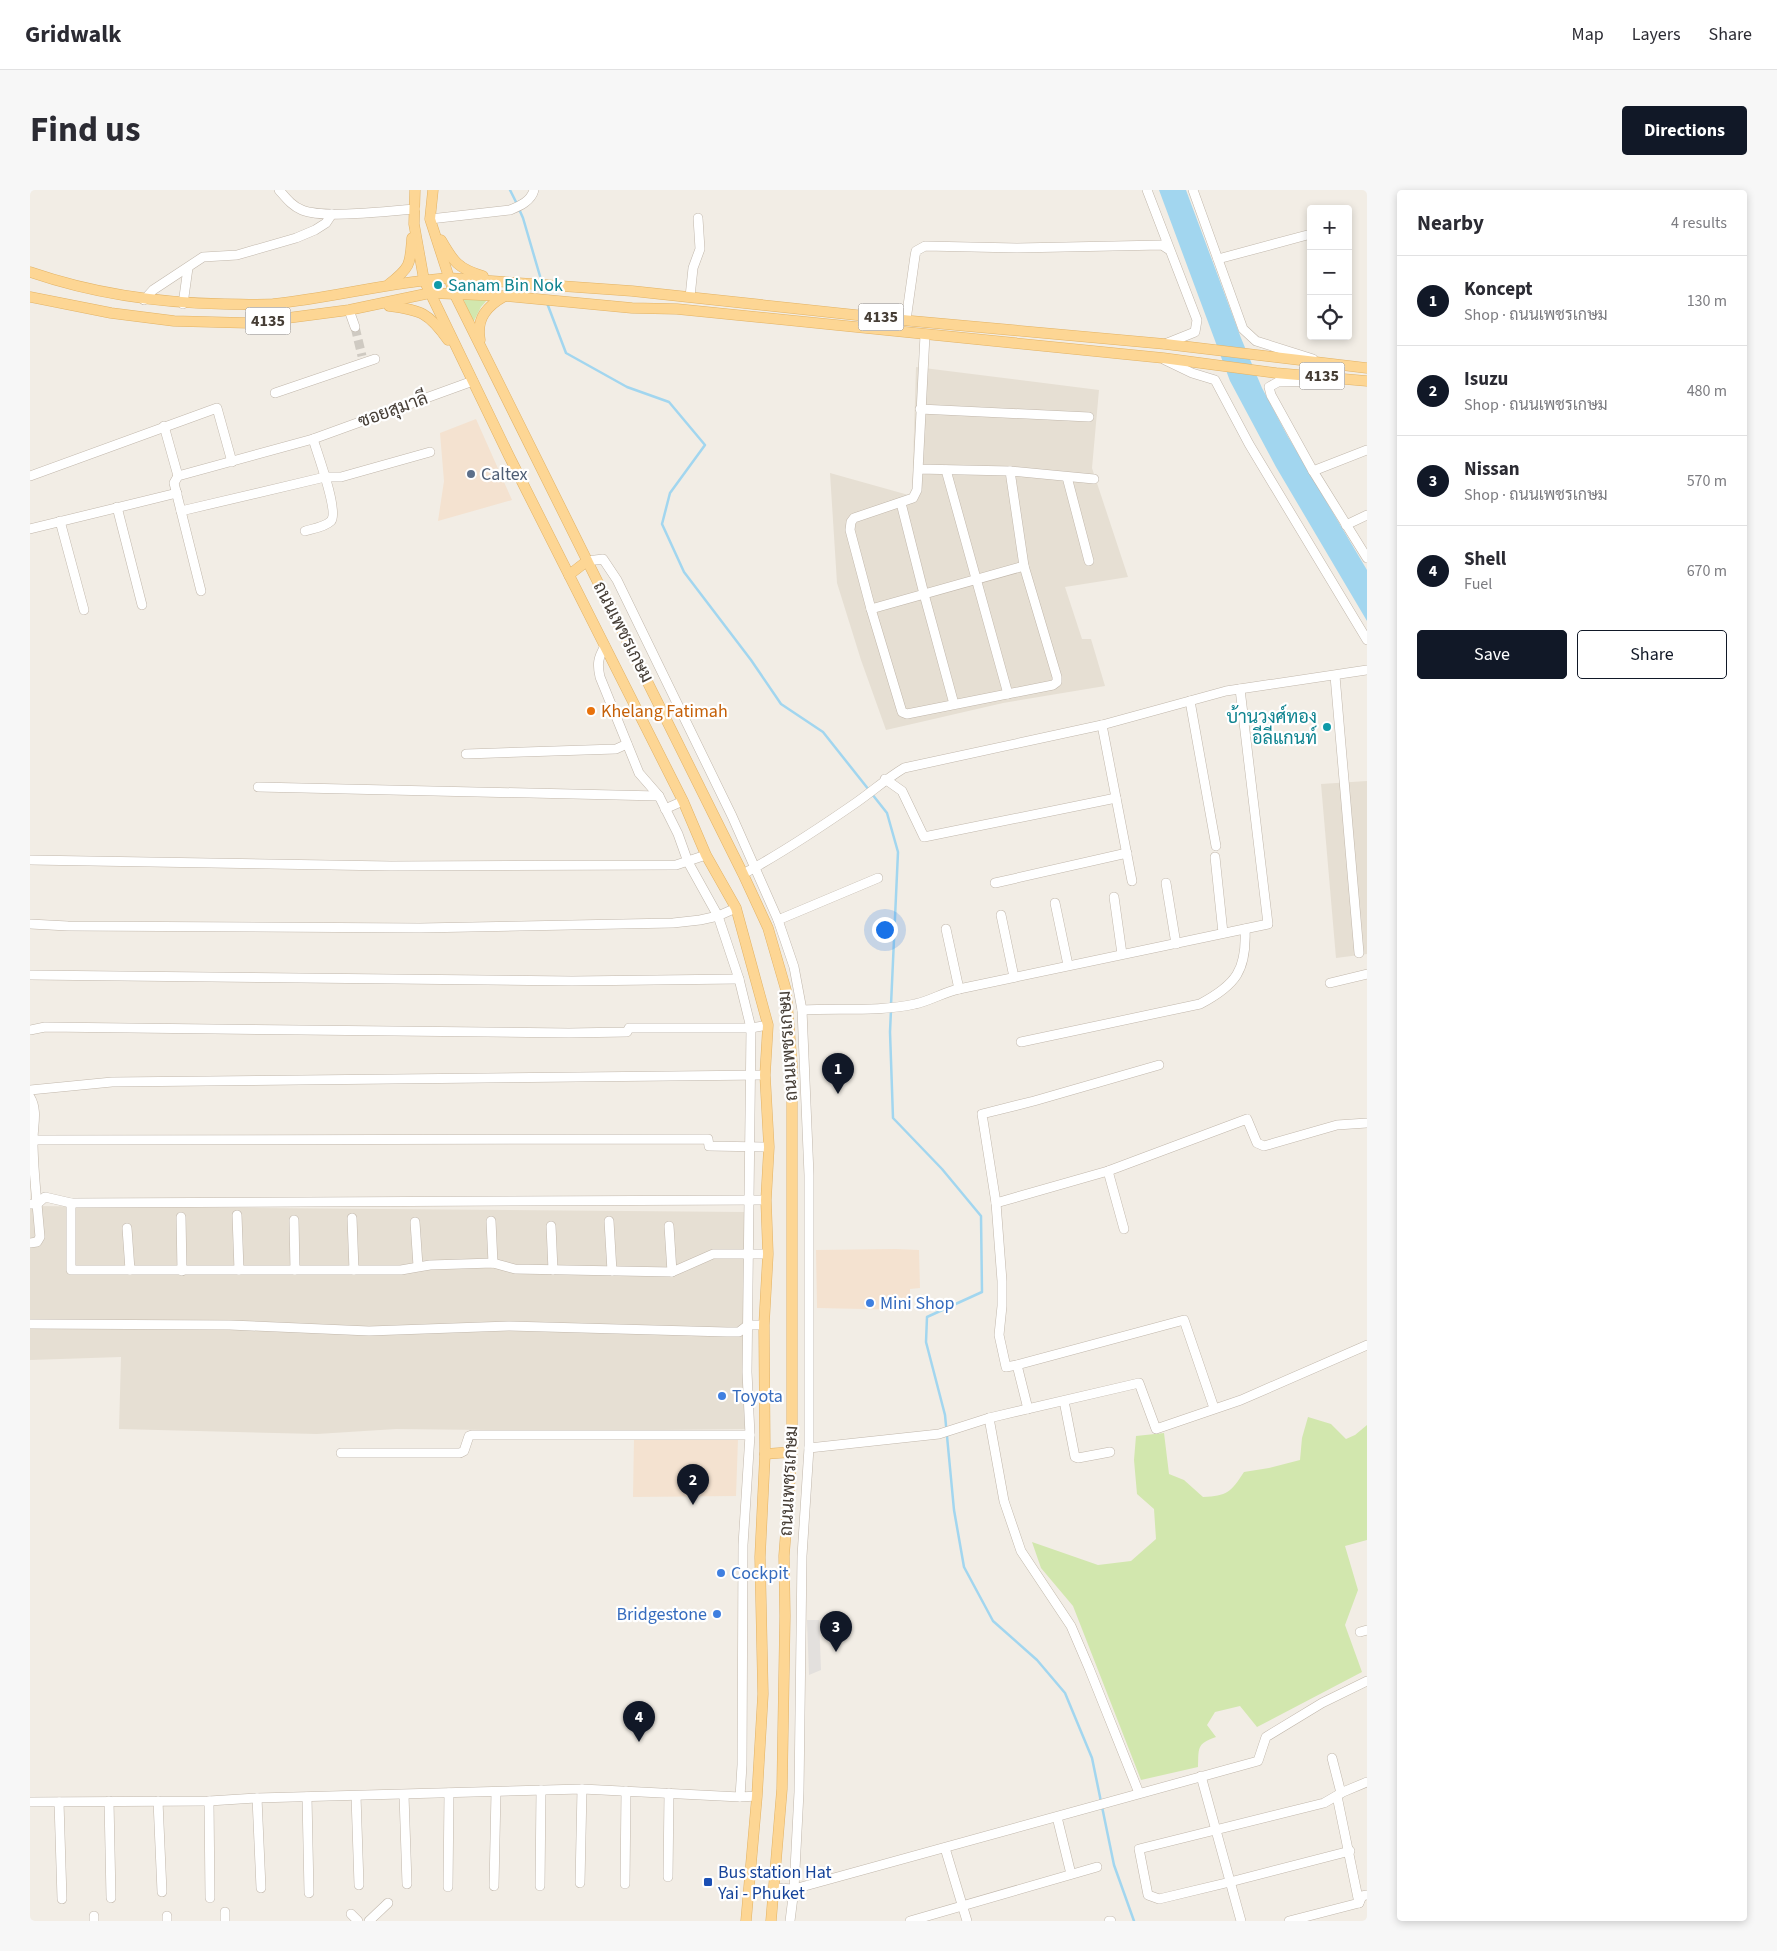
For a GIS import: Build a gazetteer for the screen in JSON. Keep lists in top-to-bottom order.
{
  "streets": {
    "main road": ["4135", "ถนนเพชรเกษม"],
    "street": ["ซอยสุมาลี"]
  },
  "crossings": [
    ["4135", "ถนนเพชรเกษม"],
    ["ซอยสุมาลี", "ถนนเพชรเกษม"]
  ],
  "places": {
    "other": [
      "Sanam Bin Nok",
      "Caltex",
      "Khelang Fatimah",
      "บ้านวงศ์ทอง อีลีแกนท์",
      "Mini Shop",
      "Toyota",
      "Cockpit",
      "Bridgestone"
    ],
    "transit": ["Bus station Hat Yai - Phuket"]
  },
  "page": {
    "header": "Gridwalk",
    "nav": ["Map", "Layers", "Share"],
    "title": "Find us",
    "buttons": [
      "Directions",
      ["Save", "Share"]
    ],
    "heading": ["Nearby", "4 results"],
    "map_buttons": ["+", "−"],
    "list": [
      {
        "mark": "1",
        "name": "Koncept",
        "note": "Shop · ถนนเพชรเกษม",
        "value": "130 m"
      },
      {
        "mark": "2",
        "name": "Isuzu",
        "note": "Shop · ถนนเพชรเกษม",
        "value": "480 m"
      },
      {
        "mark": "3",
        "name": "Nissan",
        "note": "Shop · ถนนเพชรเกษม",
        "value": "570 m"
      },
      {
        "mark": "4",
        "name": "Shell",
        "note": "Fuel",
        "value": "670 m"
      }
    ],
    "pins": [
      "1",
      "2",
      "3",
      "4"
    ]
  }
}
